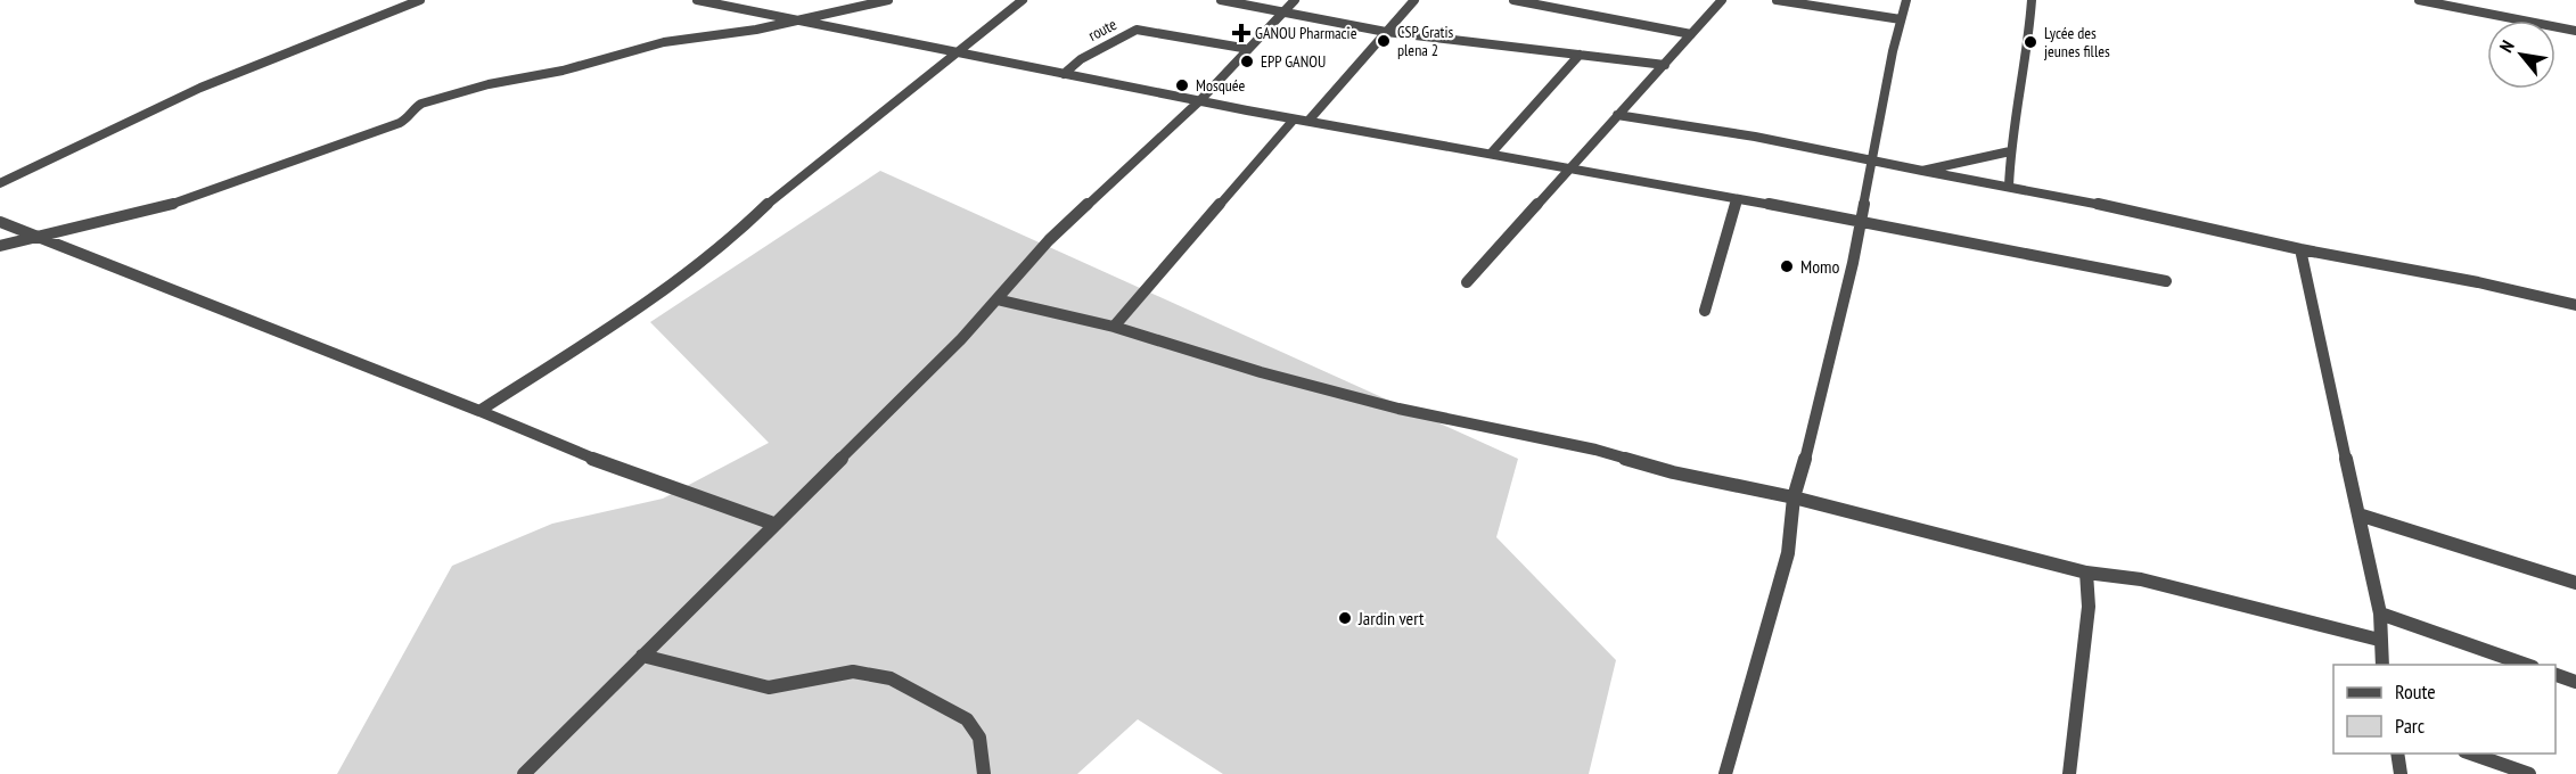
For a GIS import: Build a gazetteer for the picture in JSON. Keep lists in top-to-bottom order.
{
  "streets": {
    "street": ["route"]
  },
  "places": {
    "health": ["GANOU Pharmacie"],
    "other": [
      "CSP Gratis plena 2",
      "Lycée des jeunes filles",
      "EPP GANOU",
      "Mosquée",
      "Momo",
      "Jardin vert"
    ]
  },
  "legend": ["Route", "Parc"],
  "north": "top left"
}
